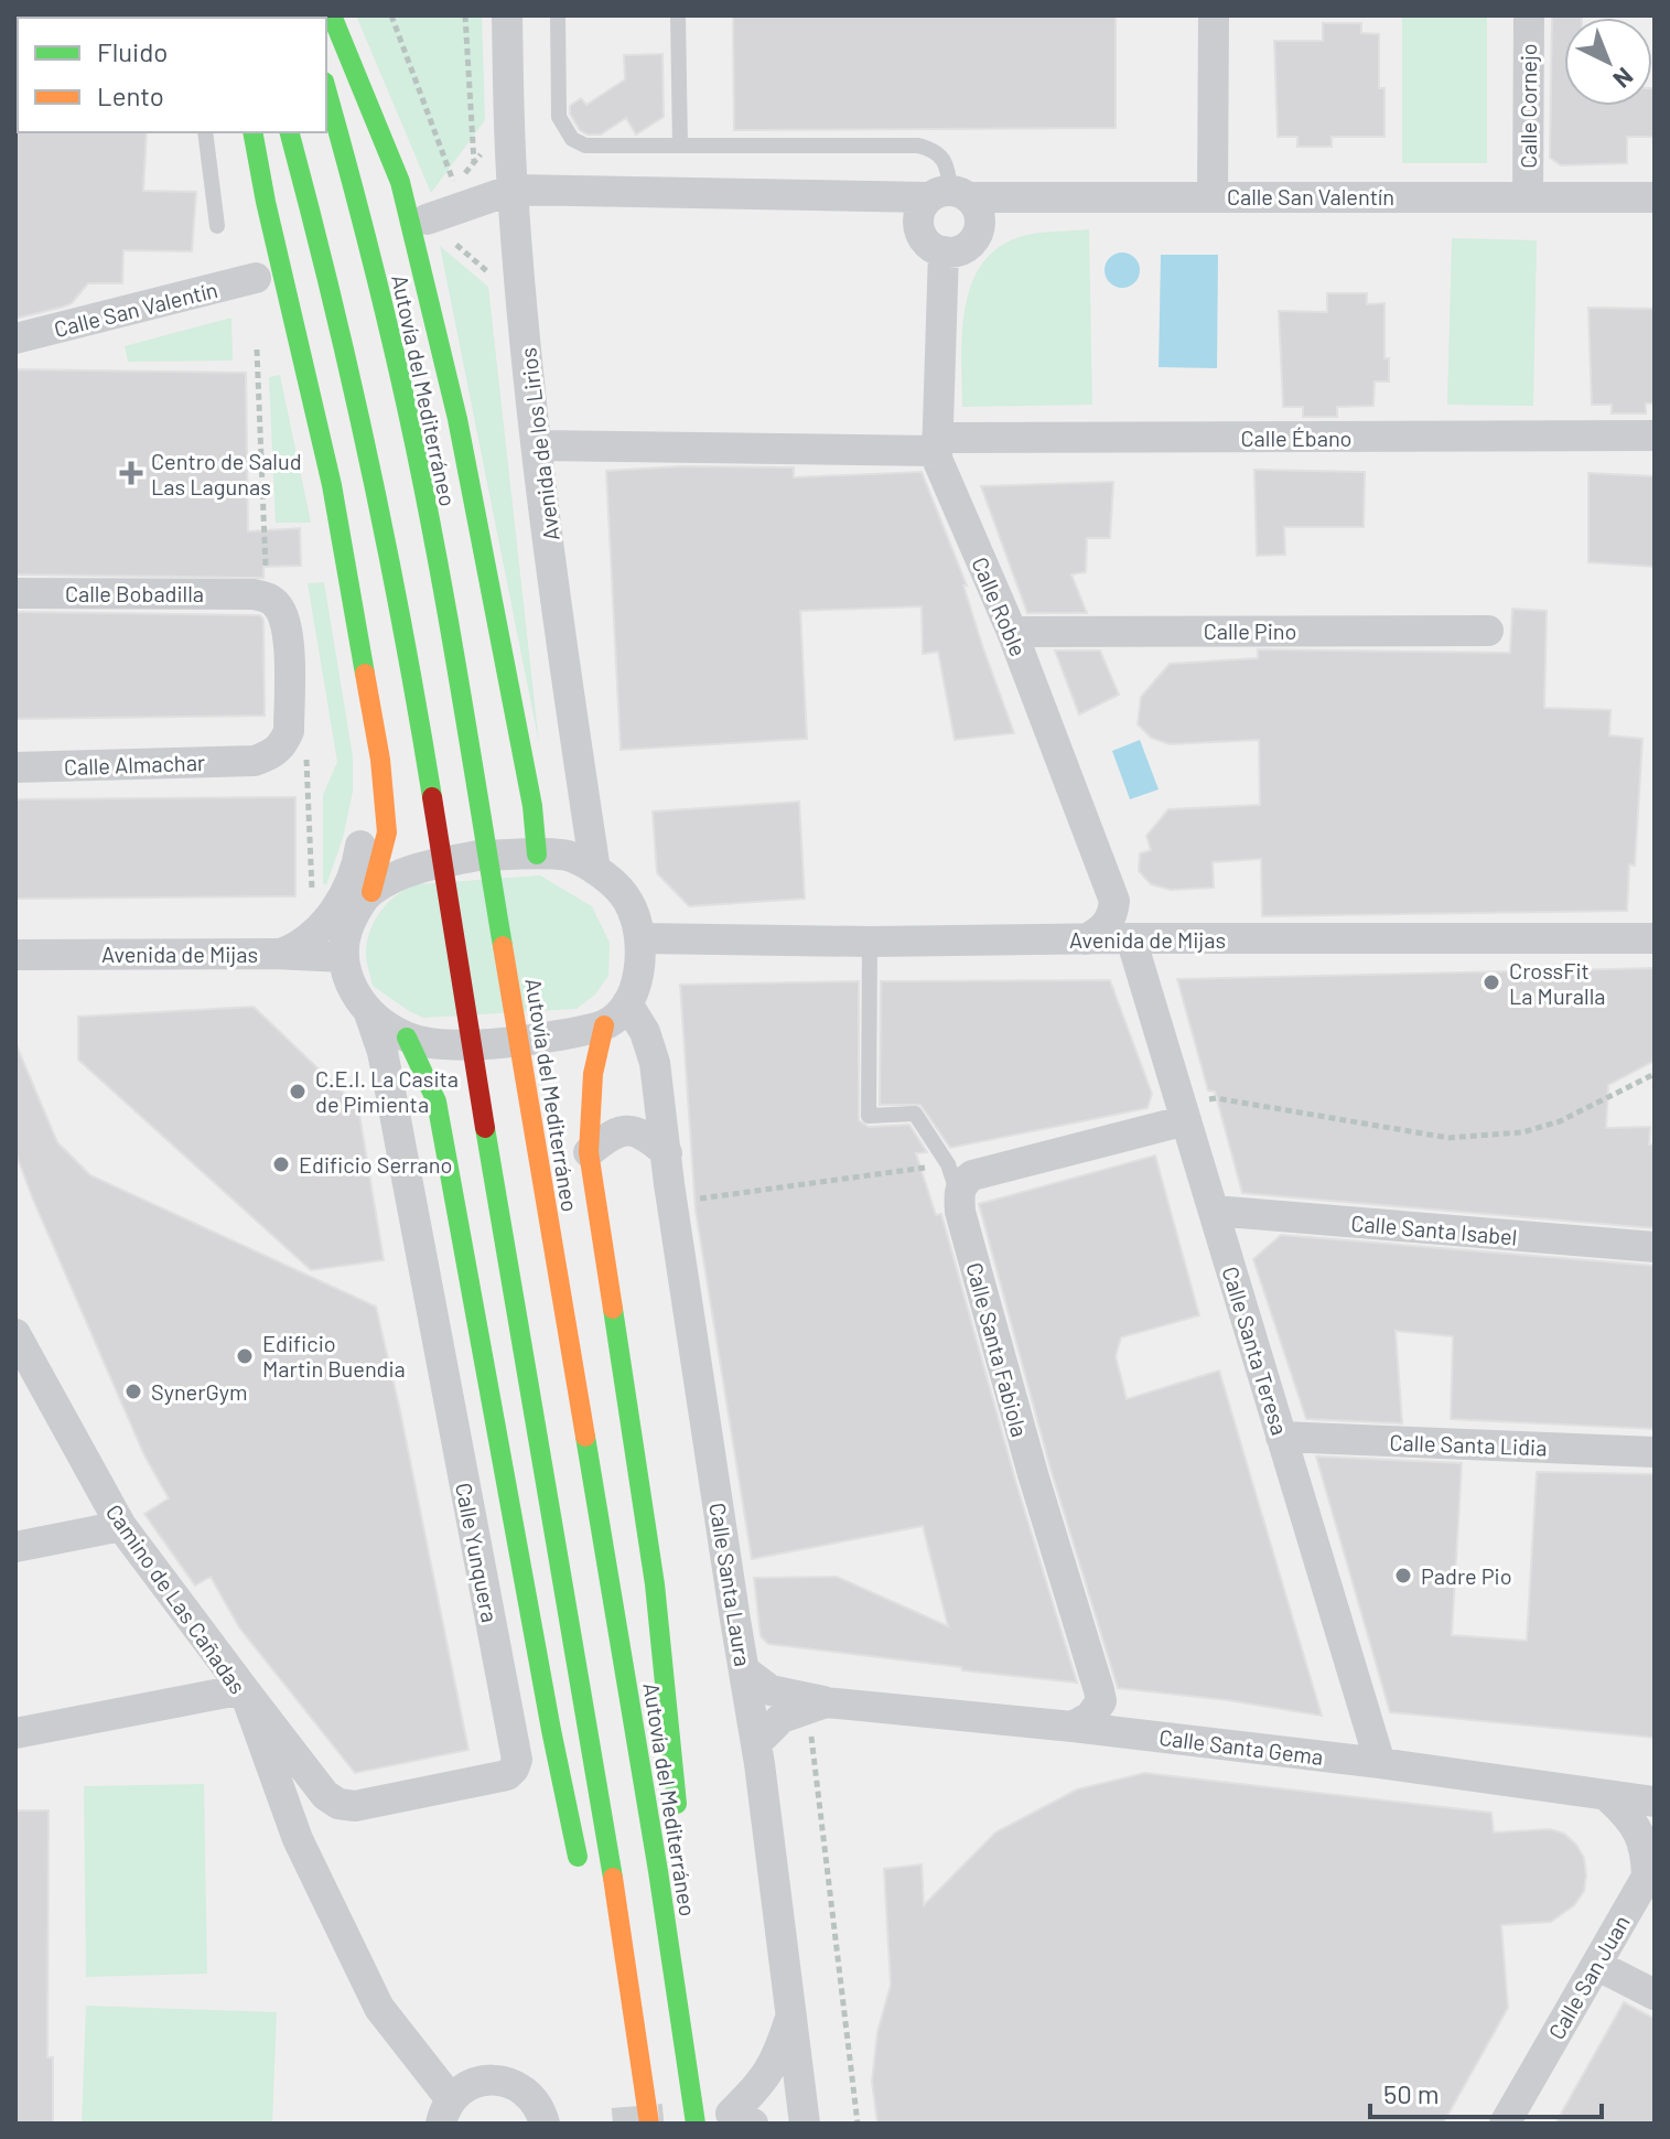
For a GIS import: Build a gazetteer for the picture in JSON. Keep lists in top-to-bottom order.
{
  "streets": {
    "highway": ["Autovía del Mediterráneo"],
    "street": [
      "Calle Cornejo",
      "Calle San Valentín",
      "Calle Ébano",
      "Avenida de los Lirios",
      "Calle Bobadilla",
      "Calle Roble",
      "Calle Pino",
      "Calle Almachar",
      "Avenida de Mijas",
      "Calle Santa Isabel",
      "Calle Santa Fabiola",
      "Calle Santa Teresa",
      "Calle Santa Lidia",
      "Calle Yunquera",
      "Calle Santa Laura",
      "Camino de Las Cañadas",
      "Calle Santa Gema",
      "Calle San Juan"
    ]
  },
  "crossings": [
    ["Calle Cornejo", "Calle San Valentín"],
    ["Calle San Valentín", "Avenida de los Lirios"],
    ["Calle San Valentín", "Calle Roble"],
    ["Calle Ébano", "Avenida de los Lirios"],
    ["Calle Ébano", "Calle Roble"],
    ["Avenida de los Lirios", "Avenida de Mijas"],
    ["Avenida de los Lirios", "Calle Yunquera"],
    ["Avenida de los Lirios", "Calle Santa Laura"],
    ["Calle Bobadilla", "Calle Almachar"],
    ["Calle Roble", "Calle Pino"],
    ["Calle Roble", "Avenida de Mijas"],
    ["Avenida de Mijas", "Calle Santa Teresa"],
    ["Avenida de Mijas", "Calle Yunquera"],
    ["Avenida de Mijas", "Calle Santa Laura"],
    ["Calle Santa Isabel", "Calle Santa Teresa"],
    ["Calle Santa Fabiola", "Calle Santa Gema"],
    ["Calle Santa Teresa", "Calle Santa Lidia"],
    ["Calle Santa Teresa", "Calle Santa Gema"],
    ["Calle Yunquera", "Calle Santa Laura"],
    ["Calle Yunquera", "Camino de Las Cañadas"],
    ["Calle Santa Laura", "Calle Santa Gema"],
    ["Calle Santa Gema", "Calle San Juan"]
  ],
  "places": {
    "health": ["Centro de Salud Las Lagunas"],
    "other": [
      "CrossFit La Muralla",
      "C.E.I. La Casita de Pimienta",
      "Edificio Serrano",
      "Edificio Martin Buendia",
      "SynerGym",
      "Padre Pio"
    ]
  },
  "legend": ["Fluido", "Lento"],
  "scale_bar": "50 m",
  "north": "bottom right"
}
